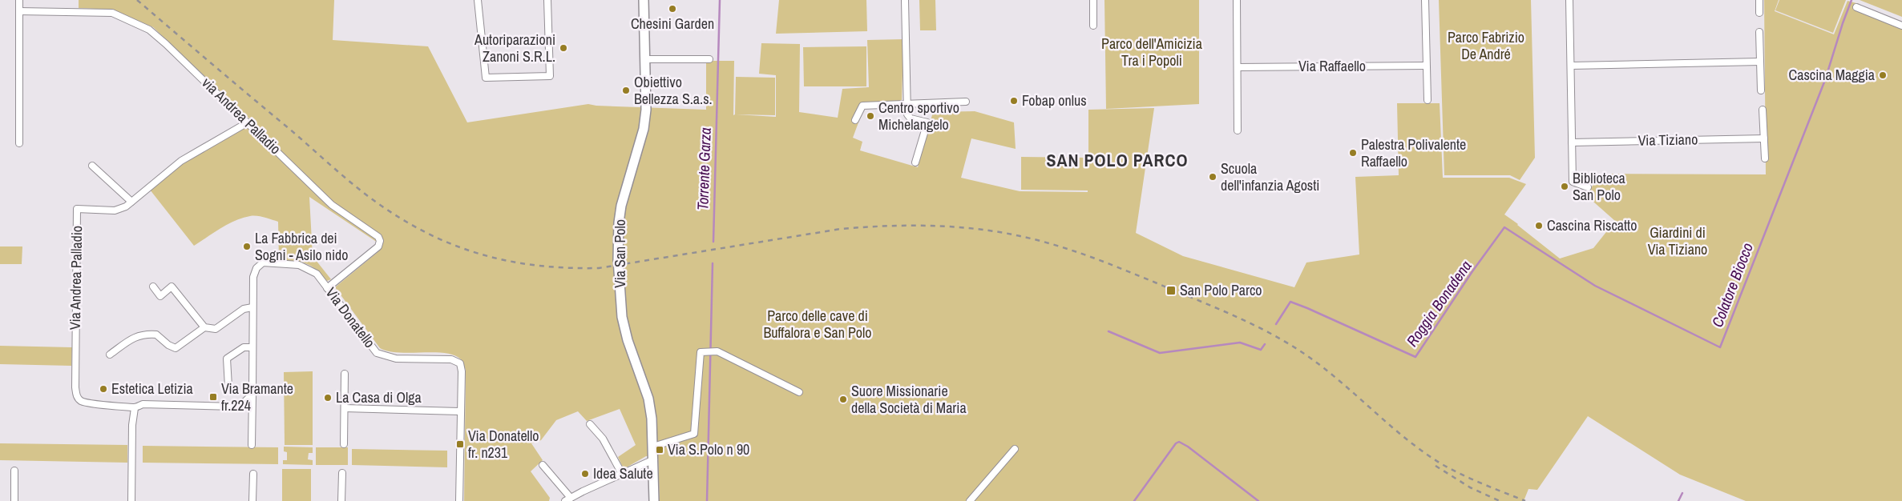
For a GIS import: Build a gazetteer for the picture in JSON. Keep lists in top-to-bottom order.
{
  "streets": {
    "main road": ["Via San Polo"],
    "street": [
      "Via Raffaello",
      "via Andrea Palladio",
      "Via Tiziano",
      "Via Andrea Palladio",
      "Via Donatello"
    ]
  },
  "crossings": [
    ["via Andrea Palladio", "Via Andrea Palladio"],
    ["via Andrea Palladio", "Via Donatello"]
  ],
  "districts": ["SAN POLO PARCO"],
  "water": ["Torrente Garza", "Colatore Biocco", "Roggia Bonadena"],
  "parks": [
    "Parco Fabrizio De André",
    "Parco dell'Amicizia Tra i Popoli",
    "Giardini di Via Tiziano",
    "Parco delle cave di Buffalora e San Polo"
  ],
  "places": {
    "other": [
      "Chesini Garden",
      "Autoriparazioni Zanoni S.R.L.",
      "Cascina Maggia",
      "Obiettivo Bellezza S.a.s.",
      "Fobap onlus",
      "Centro sportivo Michelangelo",
      "Palestra Polivalente Raffaello",
      "Scuola dell'infanzia Agosti",
      "Biblioteca San Polo",
      "Cascina Riscatto",
      "La Fabbrica dei Sogni - Asilo nido",
      "Estetica Letizia",
      "La Casa di Olga",
      "Suore Missionarie della Società di Maria",
      "Idea Salute"
    ],
    "transit": [
      "San Polo Parco",
      "Via Bramante fr.224",
      "Via Donatello fr. n231",
      "Via S.Polo n 90"
    ]
  }
}
